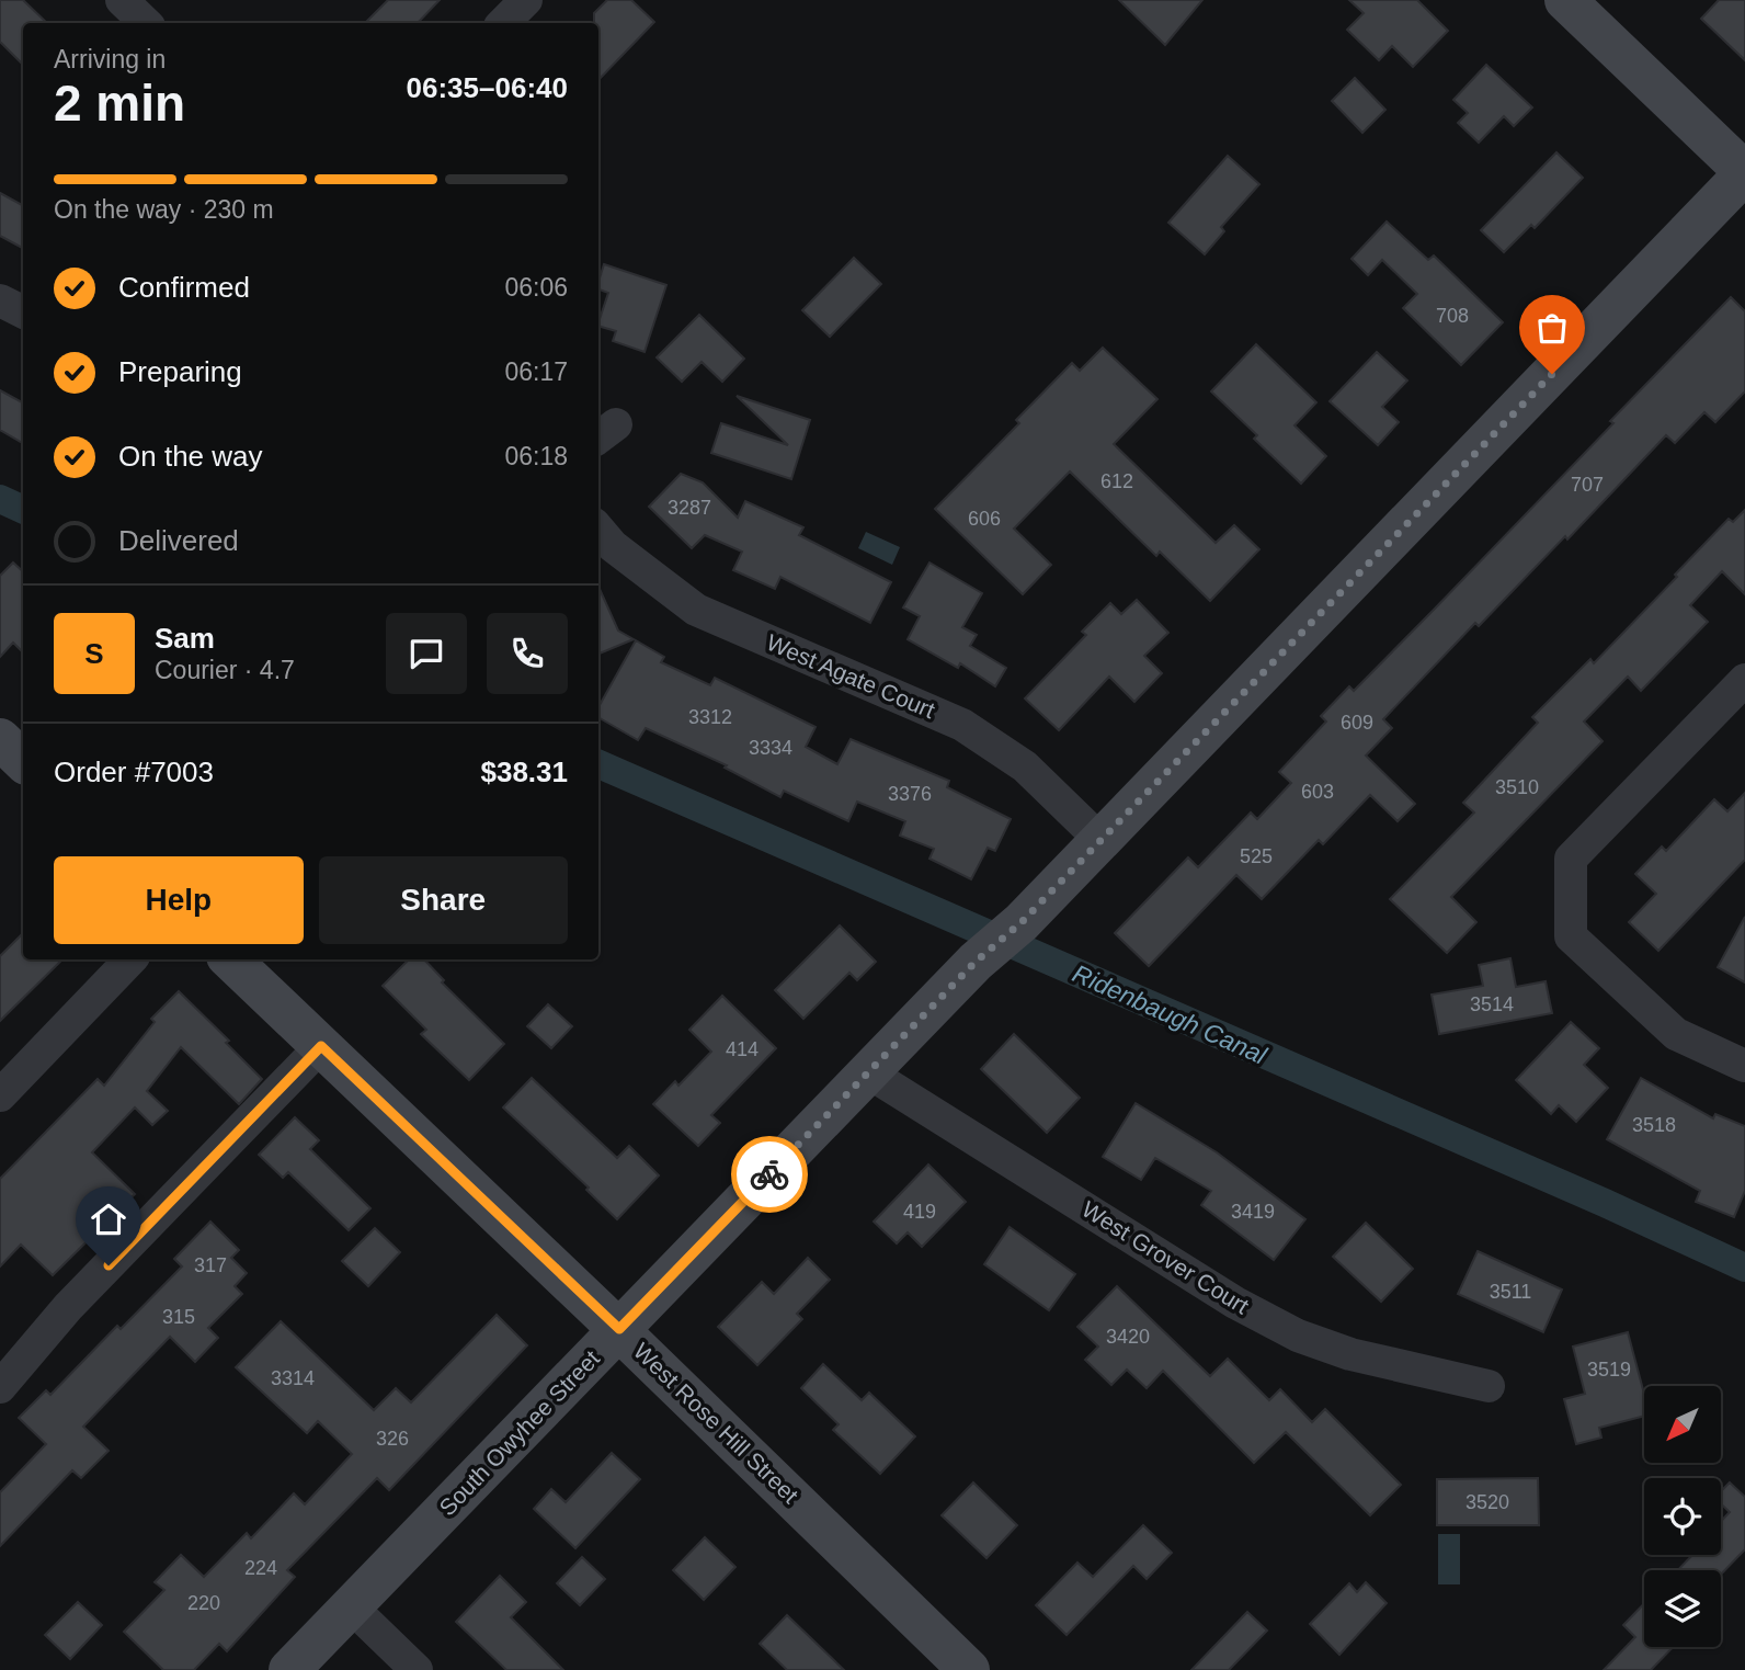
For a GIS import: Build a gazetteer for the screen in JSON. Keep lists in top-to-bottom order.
{
  "streets": {
    "street": [
      "West Agate Court",
      "West Grover Court",
      "West Rose Hill Street",
      "South Owyhee Street"
    ]
  },
  "crossings": [
    ["West Agate Court", "South Owyhee Street"],
    ["West Grover Court", "South Owyhee Street"],
    ["West Rose Hill Street", "South Owyhee Street"]
  ],
  "water": ["Ridenbaugh Canal"],
  "house_numbers": [
    "708",
    "612",
    "707",
    "3287",
    "606",
    "3312",
    "609",
    "3334",
    "3510",
    "603",
    "3376",
    "525",
    "3514",
    "414",
    "3518",
    "419",
    "3419",
    "317",
    "3511",
    "315",
    "3420",
    "3519",
    "3314",
    "326",
    "3520",
    "224",
    "220"
  ],
  "north": "bottom left",
  "page": {
    "heading": ["2 min", "Arriving in", "06:35–06:40"],
    "panel": [
      "Sam",
      "Courier · 4.7",
      "Order #7003",
      "$38.31"
    ],
    "bar": "On the way · 230 m",
    "list": [
      ["Confirmed", "06:06"],
      ["Preparing", "06:17"],
      ["On the way", "06:18"],
      "Delivered"
    ],
    "round": "S",
    "buttons": ["Help", "Share"]
  }
}
